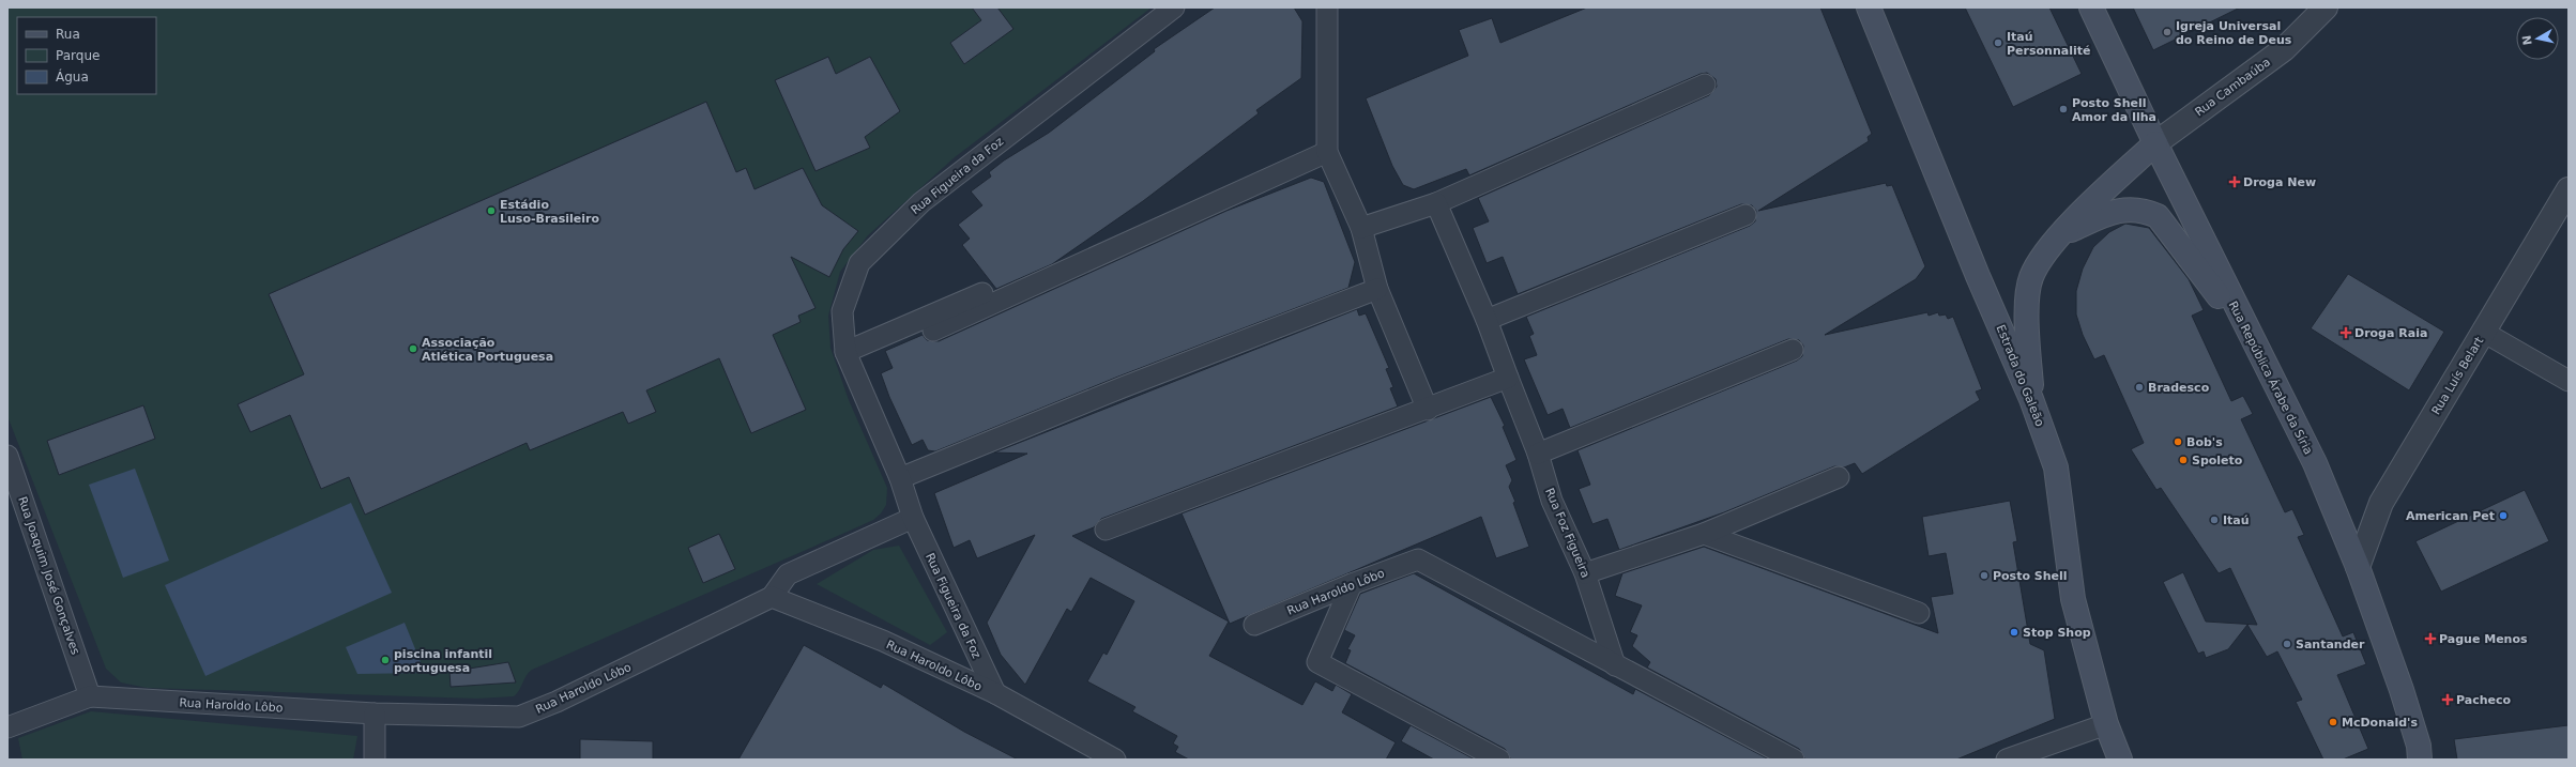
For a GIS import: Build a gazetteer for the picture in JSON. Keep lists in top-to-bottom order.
{
  "streets": {
    "main road": ["Estrada do Galeão", "Rua República Árabe da Síria"],
    "street": [
      "Rua Cambaúba",
      "Rua Figueira da Foz",
      "Rua Luís Belart",
      "Rua Foz Figueira",
      "Rua Joaquim José Gonçalves",
      "Rua Haroldo Lôbo"
    ]
  },
  "crossings": [
    ["Rua Cambaúba", "Rua República Árabe da Síria"],
    ["Rua Figueira da Foz", "Rua Haroldo Lôbo"],
    ["Rua Luís Belart", "Rua República Árabe da Síria"],
    ["Rua Foz Figueira", "Rua Haroldo Lôbo"],
    ["Rua Joaquim José Gonçalves", "Rua Haroldo Lôbo"]
  ],
  "places": {
    "other": [
      "Igreja Universal do Reino de Deus",
      "Itaú Personnalité",
      "Posto Shell Amor da Ilha",
      "Estádio Luso-Brasileiro",
      "Associação Atlética Portuguesa",
      "Bradesco",
      "Bob's",
      "Spoleto",
      "American Pet",
      "Itaú",
      "Posto Shell",
      "Stop Shop",
      "Santander",
      "piscina infantil portuguesa",
      "McDonald's"
    ],
    "health": [
      "Droga New",
      "Droga Raia",
      "Pague Menos",
      "Pacheco"
    ]
  },
  "legend": ["Rua", "Parque", "Água"],
  "north": "left"
}
